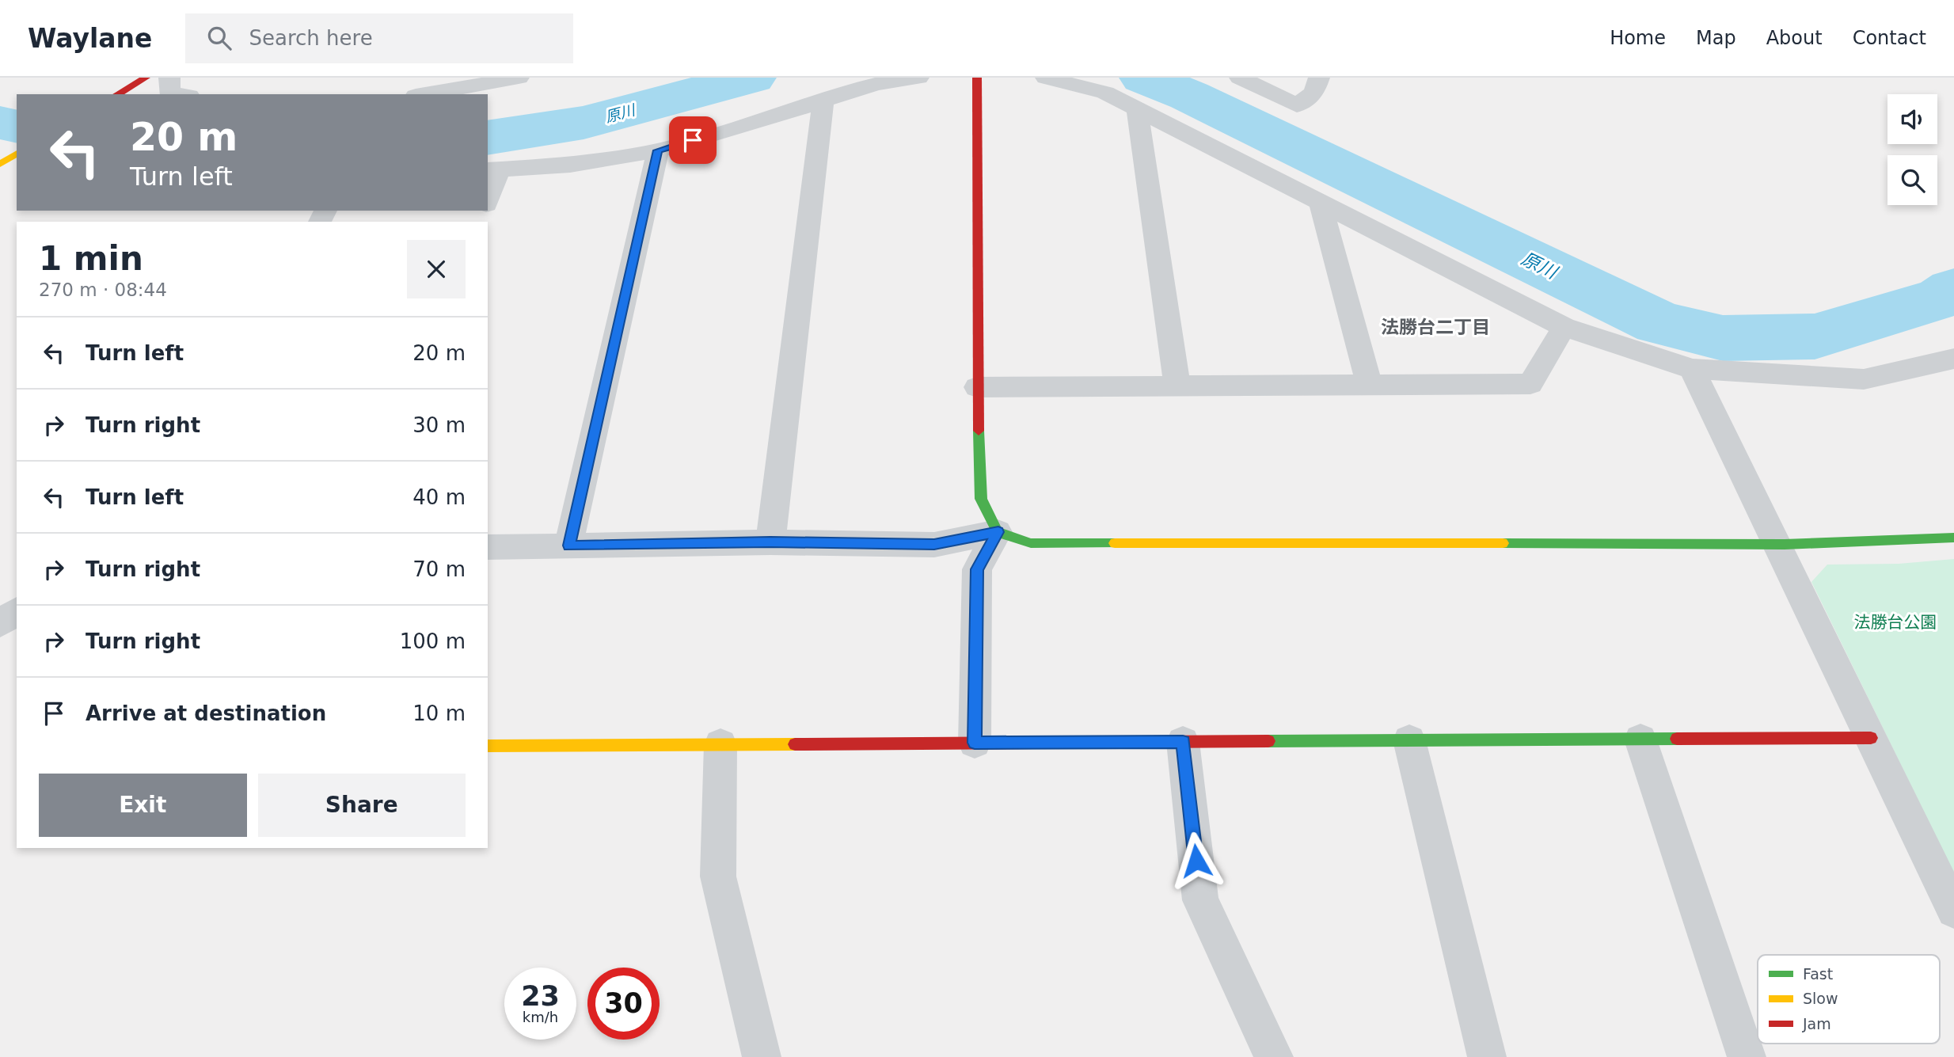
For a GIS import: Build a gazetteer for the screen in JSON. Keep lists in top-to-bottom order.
{
  "districts": ["法勝台二丁目"],
  "water": ["原川"],
  "parks": ["法勝台公園"],
  "legend": ["Fast", "Slow", "Jam"],
  "page": {
    "header": "Waylane",
    "search": "Search here",
    "nav": [
      "Home",
      "Map",
      "About",
      "Contact"
    ],
    "turn": ["20 m", "Turn left"],
    "heading": ["1 min", "270 m · 08:44"],
    "list": [
      {
        "name": "Turn left",
        "value": "20 m"
      },
      {
        "name": "Turn right",
        "value": "30 m"
      },
      {
        "name": "Turn left",
        "value": "40 m"
      },
      {
        "name": "Turn right",
        "value": "70 m"
      },
      {
        "name": "Turn right",
        "value": "100 m"
      },
      {
        "name": "Arrive at destination",
        "value": "10 m"
      }
    ],
    "buttons": ["Exit", "Share"],
    "speed": "23 km/h",
    "limit": "30"
  }
}
